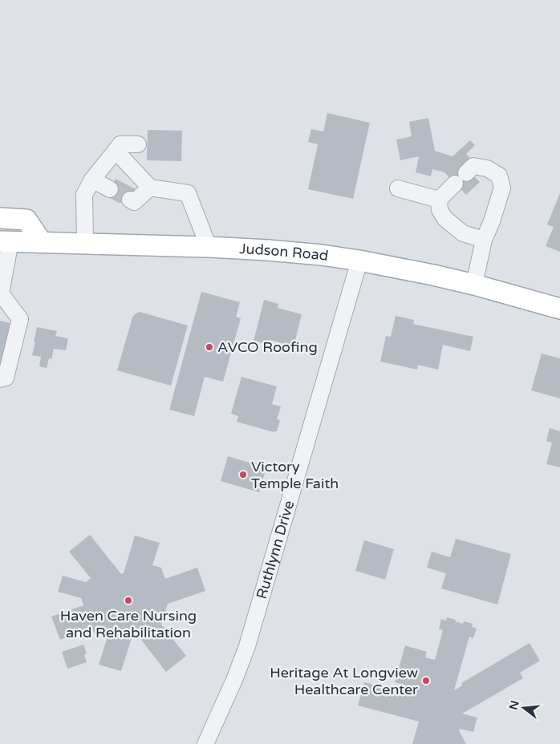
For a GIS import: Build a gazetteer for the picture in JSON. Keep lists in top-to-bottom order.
{
  "streets": {
    "main road": ["Judson Road"],
    "street": ["Ruthlynn Drive"]
  },
  "crossings": [
    ["Judson Road", "Ruthlynn Drive"]
  ],
  "places": [
    "AVCO Roofing",
    "Victory Temple Faith",
    "Haven Care Nursing and Rehabilitation",
    "Heritage At Longview Healthcare Center"
  ],
  "north": "left"
}
